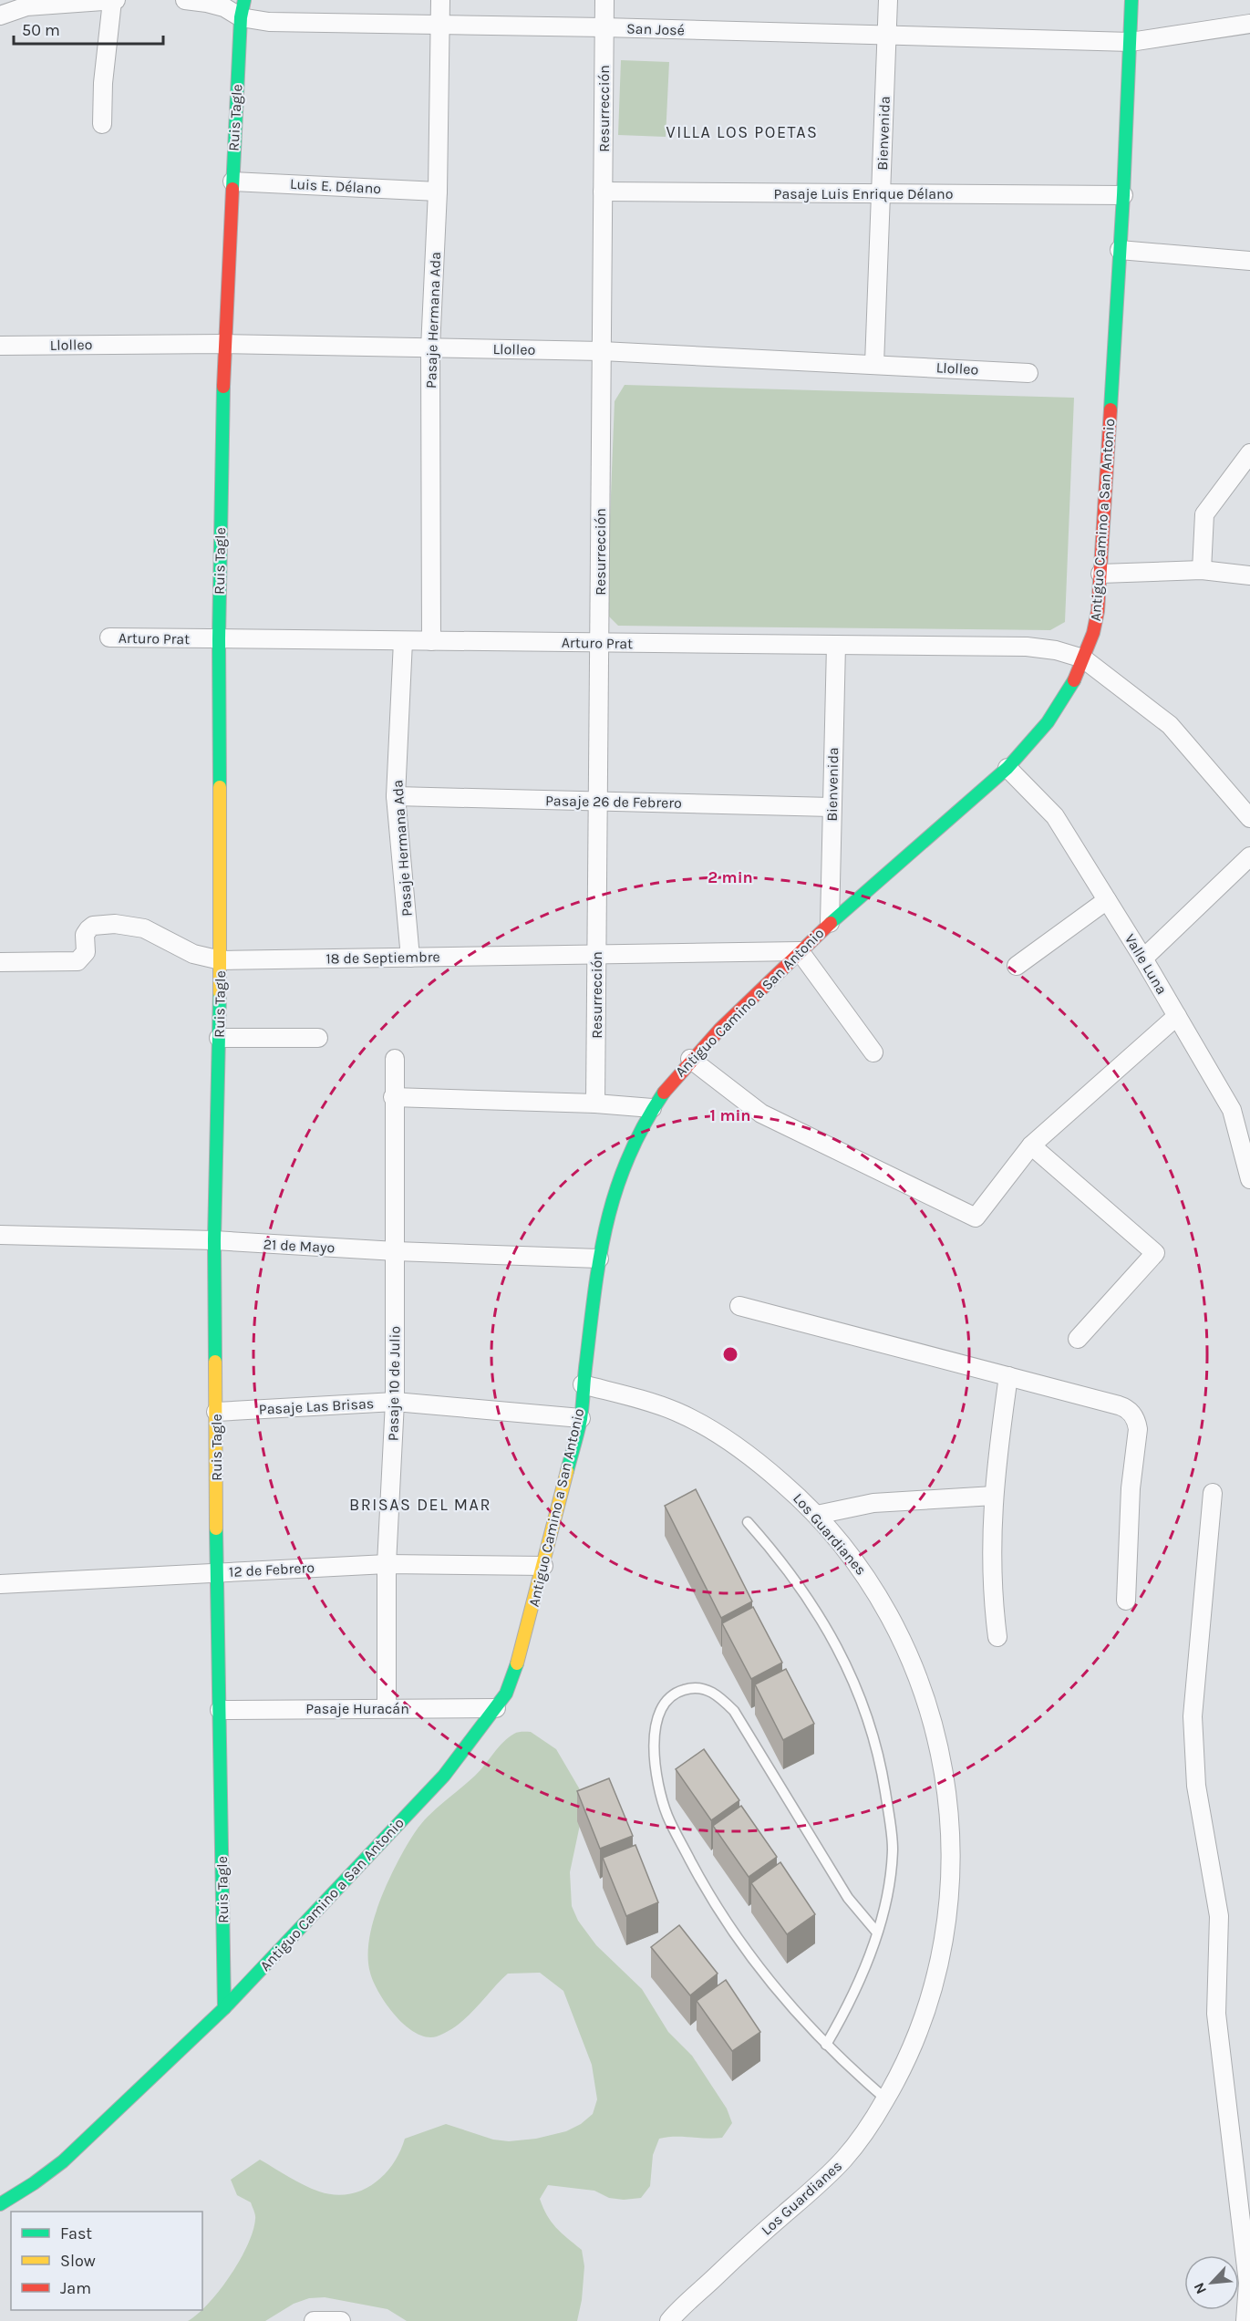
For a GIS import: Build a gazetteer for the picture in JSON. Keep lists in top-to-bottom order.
{
  "streets": {
    "street": [
      "San José",
      "Resurrección",
      "Ruis Tagle",
      "Bienvenida",
      "Luis E. Délano",
      "Pasaje Luis Enrique Délano",
      "Pasaje Hermana Ada",
      "Llolleo",
      "Antiguo Camino a San Antonio",
      "Arturo Prat",
      "Pasaje 26 de Febrero",
      "18 de Septiembre",
      "Valle Luna",
      "21 de Mayo",
      "Pasaje 10 de Julio",
      "Pasaje Las Brisas",
      "Los Guardianes",
      "12 de Febrero",
      "Pasaje Huracán"
    ]
  },
  "crossings": [
    ["San José", "Resurrección"],
    ["San José", "Ruis Tagle"],
    ["San José", "Bienvenida"],
    ["San José", "Pasaje Hermana Ada"],
    ["San José", "Antiguo Camino a San Antonio"],
    ["Resurrección", "Pasaje Luis Enrique Délano"],
    ["Resurrección", "Llolleo"],
    ["Resurrección", "Arturo Prat"],
    ["Resurrección", "Pasaje 26 de Febrero"],
    ["Resurrección", "18 de Septiembre"],
    ["Ruis Tagle", "Luis E. Délano"],
    ["Ruis Tagle", "Llolleo"],
    ["Ruis Tagle", "Antiguo Camino a San Antonio"],
    ["Ruis Tagle", "Arturo Prat"],
    ["Ruis Tagle", "18 de Septiembre"],
    ["Ruis Tagle", "21 de Mayo"],
    ["Ruis Tagle", "Pasaje Las Brisas"],
    ["Ruis Tagle", "12 de Febrero"],
    ["Ruis Tagle", "Pasaje Huracán"],
    ["Bienvenida", "Pasaje Luis Enrique Délano"],
    ["Bienvenida", "Llolleo"],
    ["Bienvenida", "Antiguo Camino a San Antonio"],
    ["Bienvenida", "Arturo Prat"],
    ["Bienvenida", "Pasaje 26 de Febrero"],
    ["Luis E. Délano", "Pasaje Hermana Ada"],
    ["Pasaje Luis Enrique Délano", "Antiguo Camino a San Antonio"],
    ["Pasaje Hermana Ada", "Llolleo"],
    ["Pasaje Hermana Ada", "Arturo Prat"],
    ["Pasaje Hermana Ada", "Pasaje 26 de Febrero"],
    ["Pasaje Hermana Ada", "18 de Septiembre"],
    ["Antiguo Camino a San Antonio", "Arturo Prat"],
    ["Antiguo Camino a San Antonio", "18 de Septiembre"],
    ["Antiguo Camino a San Antonio", "Valle Luna"],
    ["Antiguo Camino a San Antonio", "21 de Mayo"],
    ["Antiguo Camino a San Antonio", "Pasaje Las Brisas"],
    ["Antiguo Camino a San Antonio", "Los Guardianes"],
    ["Antiguo Camino a San Antonio", "12 de Febrero"],
    ["Antiguo Camino a San Antonio", "Pasaje Huracán"],
    ["21 de Mayo", "Pasaje 10 de Julio"],
    ["Pasaje 10 de Julio", "Pasaje Las Brisas"],
    ["Pasaje 10 de Julio", "12 de Febrero"],
    ["Pasaje 10 de Julio", "Pasaje Huracán"]
  ],
  "districts": ["VILLA LOS POETAS", "BRISAS DEL MAR"],
  "legend": ["Fast", "Slow", "Jam"],
  "scale_bar": "50 m",
  "north": "bottom left",
  "rings": ["2 min", "1 min"]
}
